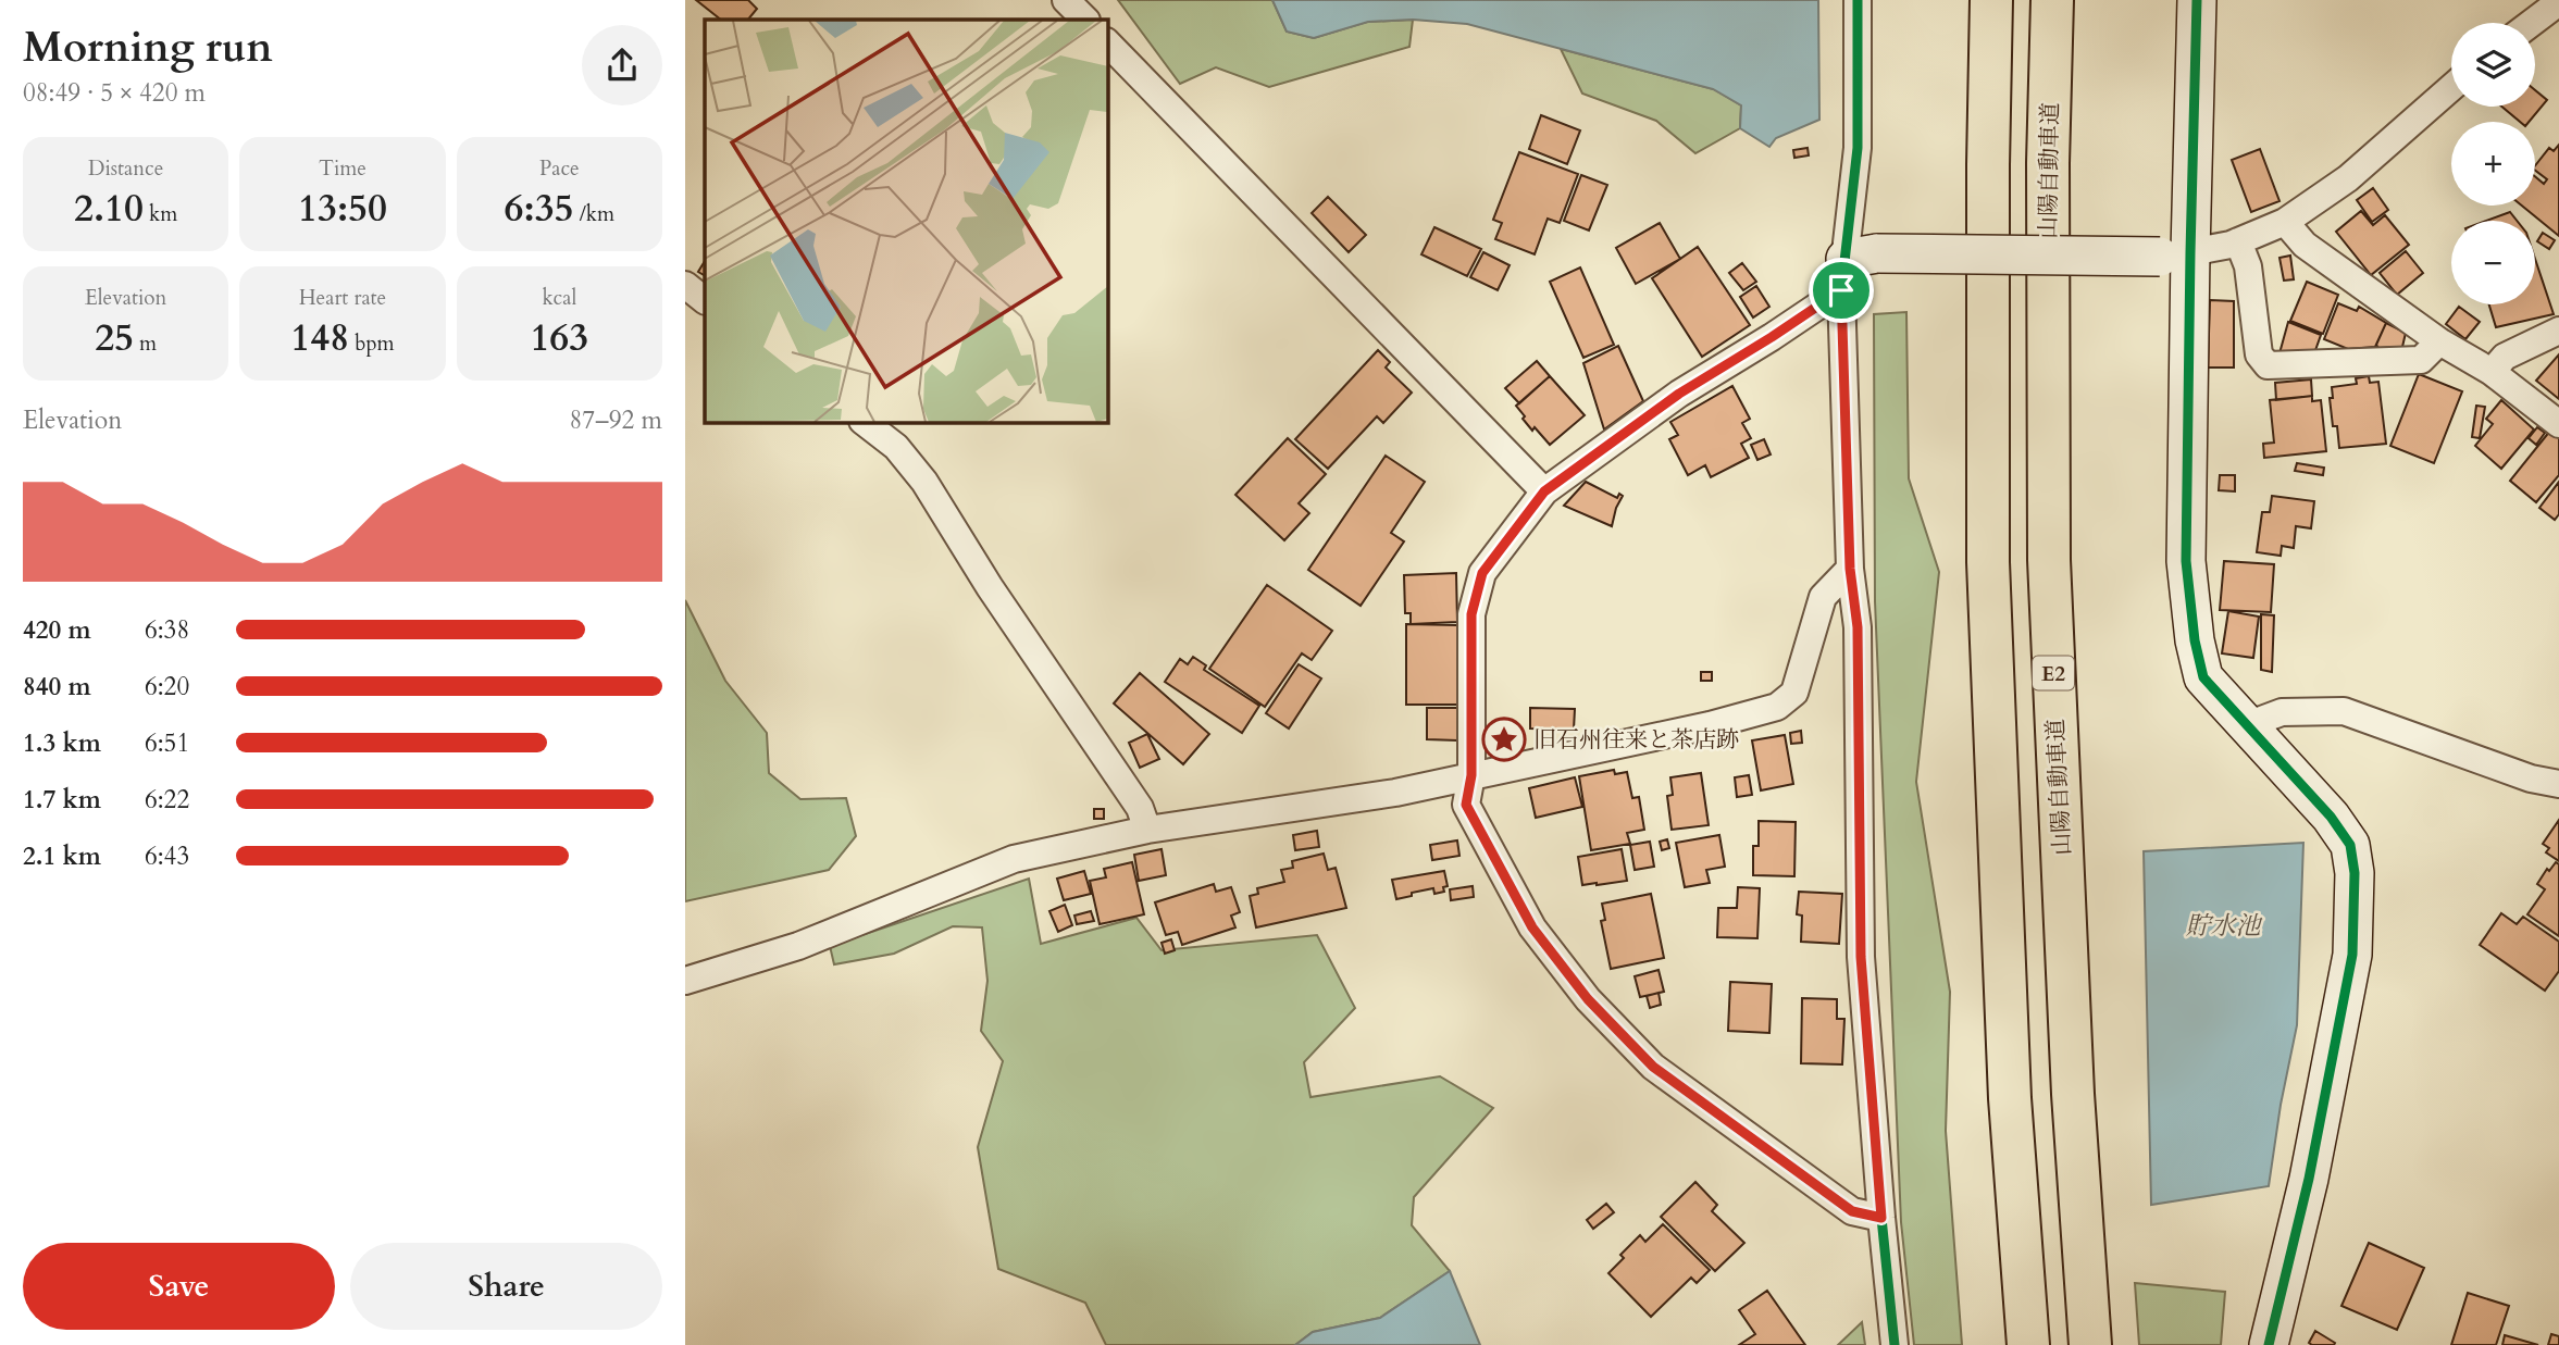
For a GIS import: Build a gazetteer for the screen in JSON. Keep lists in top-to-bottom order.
{
  "streets": {
    "highway": ["山陽自動車道", "E2"]
  },
  "water": ["貯水池"],
  "places": {
    "place": ["旧石州往来と茶店跡"]
  },
  "page": {
    "heading": ["Morning run", "08:49 · 5 × 420 m"],
    "map_buttons": ["+", "−"],
    "stats": [
      ["Distance", "2.10 km"],
      ["Time", "13:50"],
      ["Pace", "6:35 /km"],
      ["Elevation", "25 m"],
      ["Heart rate", "148 bpm"],
      ["kcal", "163"]
    ],
    "chart": ["Elevation", "87–92 m"],
    "list": [
      {
        "name": "420 m",
        "note": "6:38"
      },
      {
        "name": "840 m",
        "note": "6:20"
      },
      {
        "name": "1.3 km",
        "note": "6:51"
      },
      {
        "name": "1.7 km",
        "note": "6:22"
      },
      {
        "name": "2.1 km",
        "note": "6:43"
      }
    ],
    "buttons": ["Save", "Share"]
  }
}
